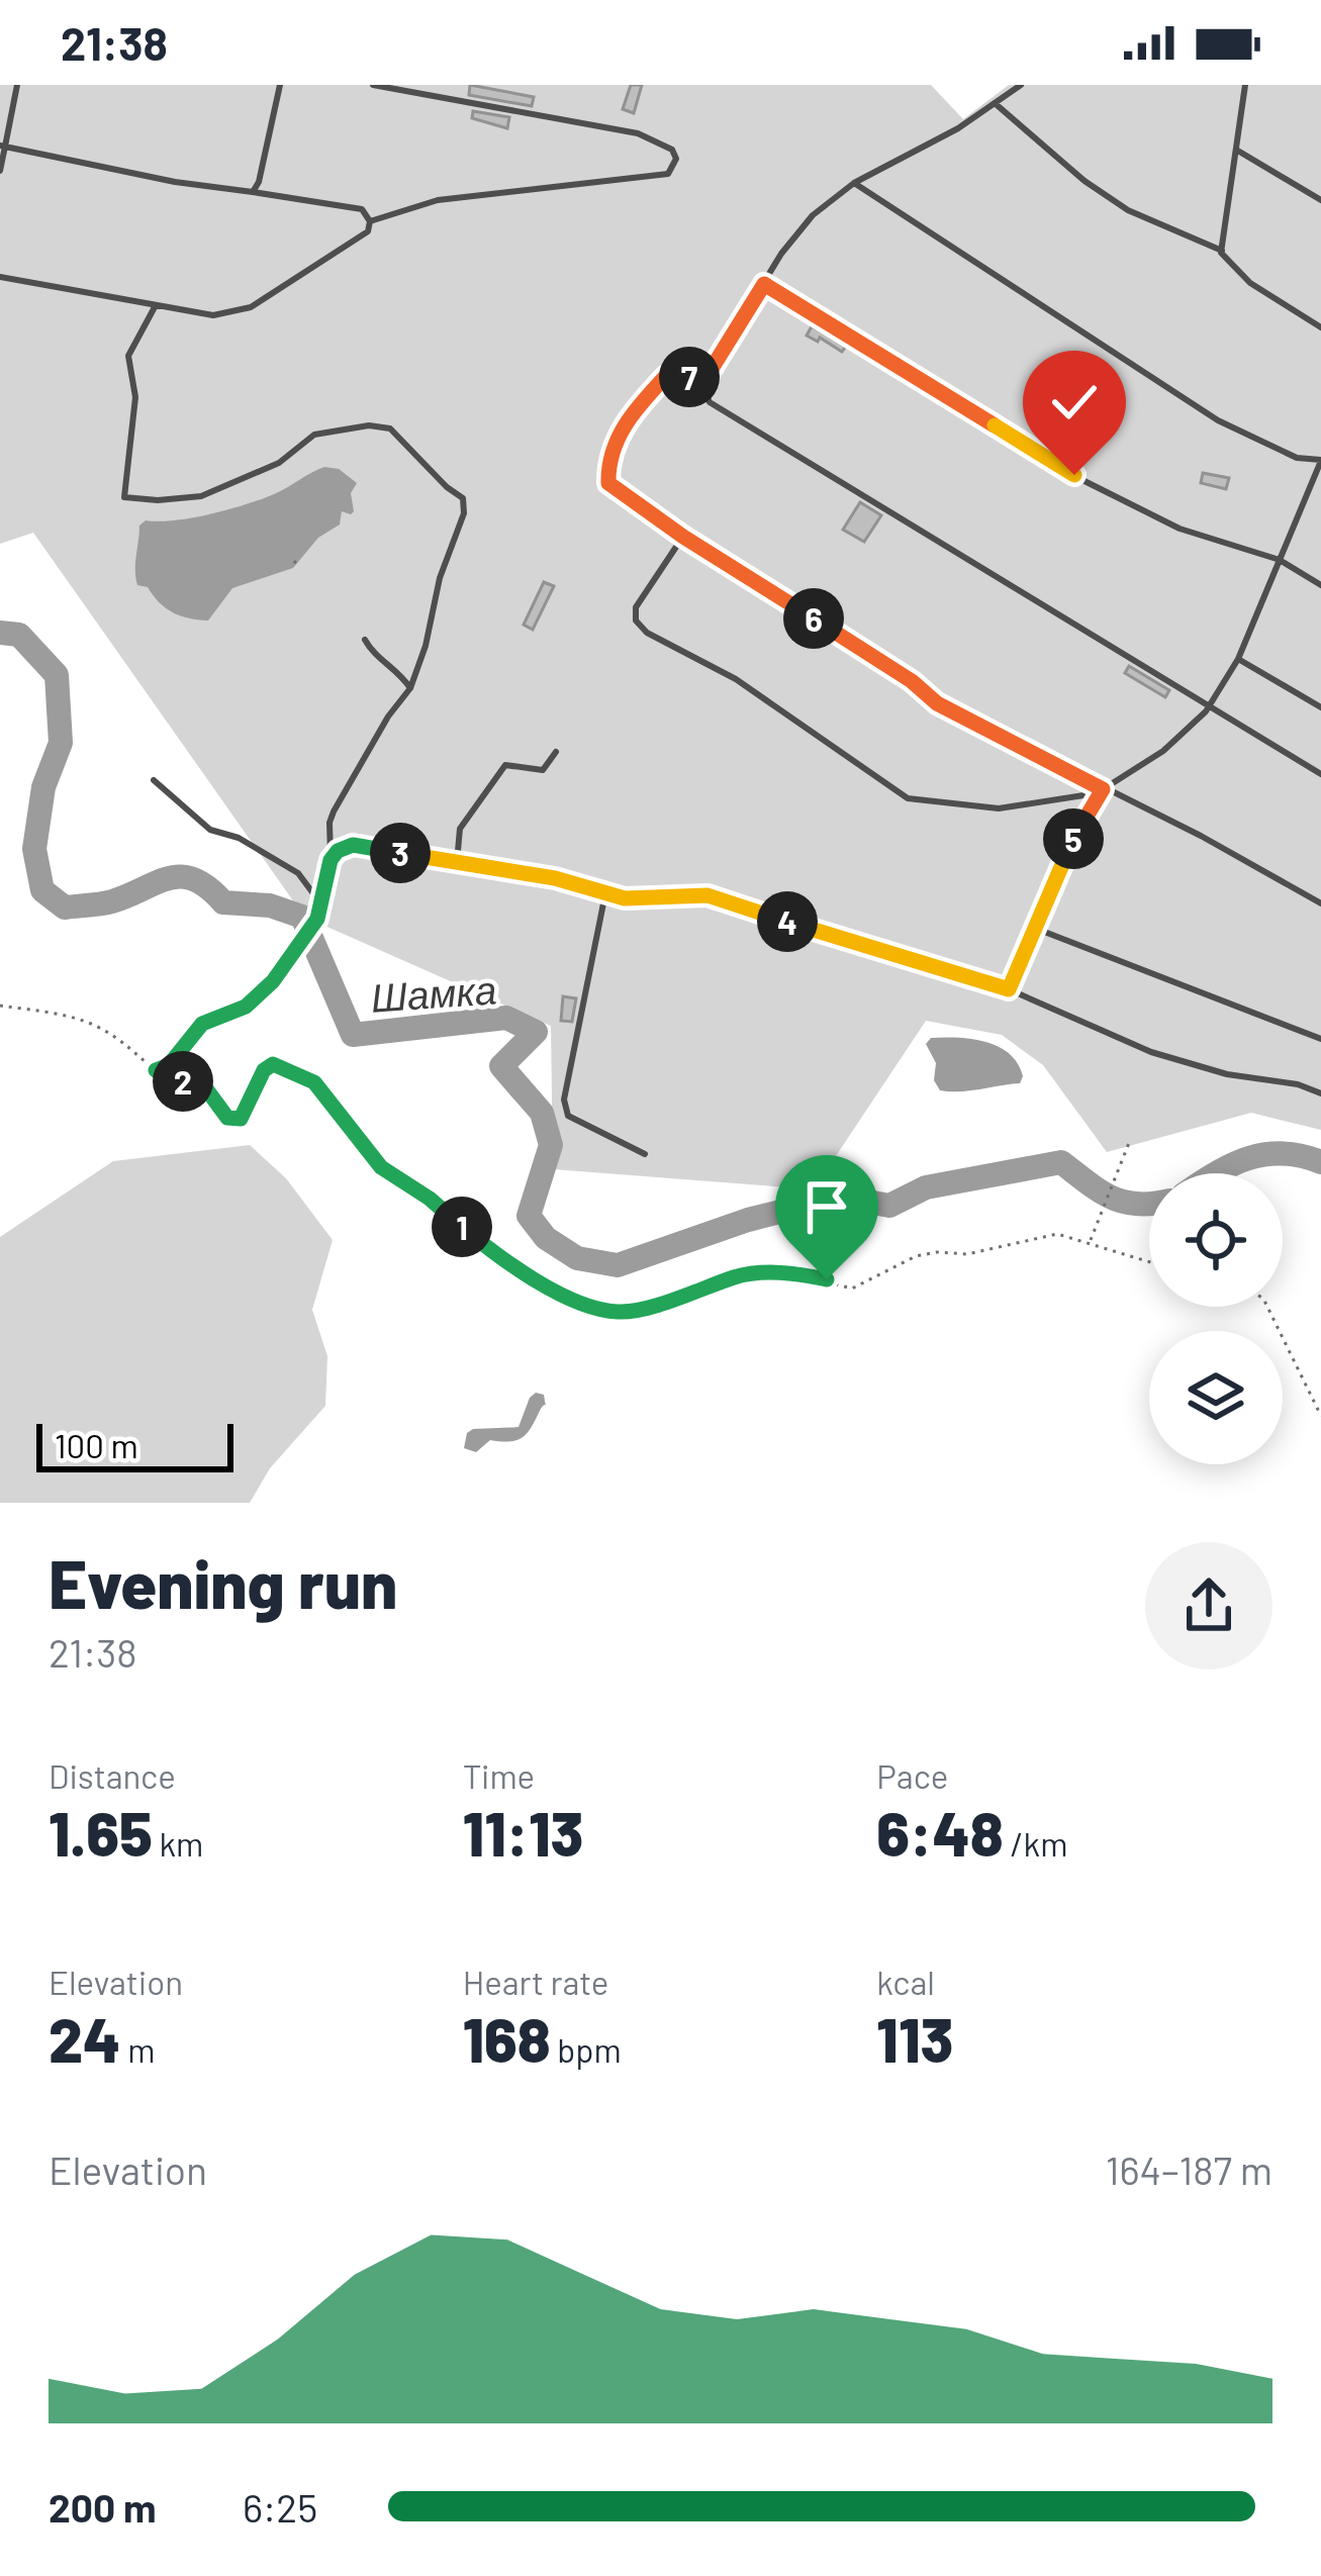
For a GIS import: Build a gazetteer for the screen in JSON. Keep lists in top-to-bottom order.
{
  "water": ["Шамка"],
  "scale_bar": "100 m",
  "page": {
    "status": "21:38",
    "pins": [
      "7",
      "6",
      "5",
      "3",
      "4",
      "2",
      "1"
    ],
    "scale": "100 m",
    "heading": ["Evening run", "21:38"],
    "stats": [
      ["Distance", "1.65 km"],
      ["Time", "11:13"],
      ["Pace", "6:48 /km"],
      ["Elevation", "24 m"],
      ["Heart rate", "168 bpm"],
      ["kcal", "113"]
    ],
    "chart": ["Elevation", "164–187 m"],
    "list": [
      {
        "name": "200 m",
        "note": "6:25"
      }
    ]
  }
}
